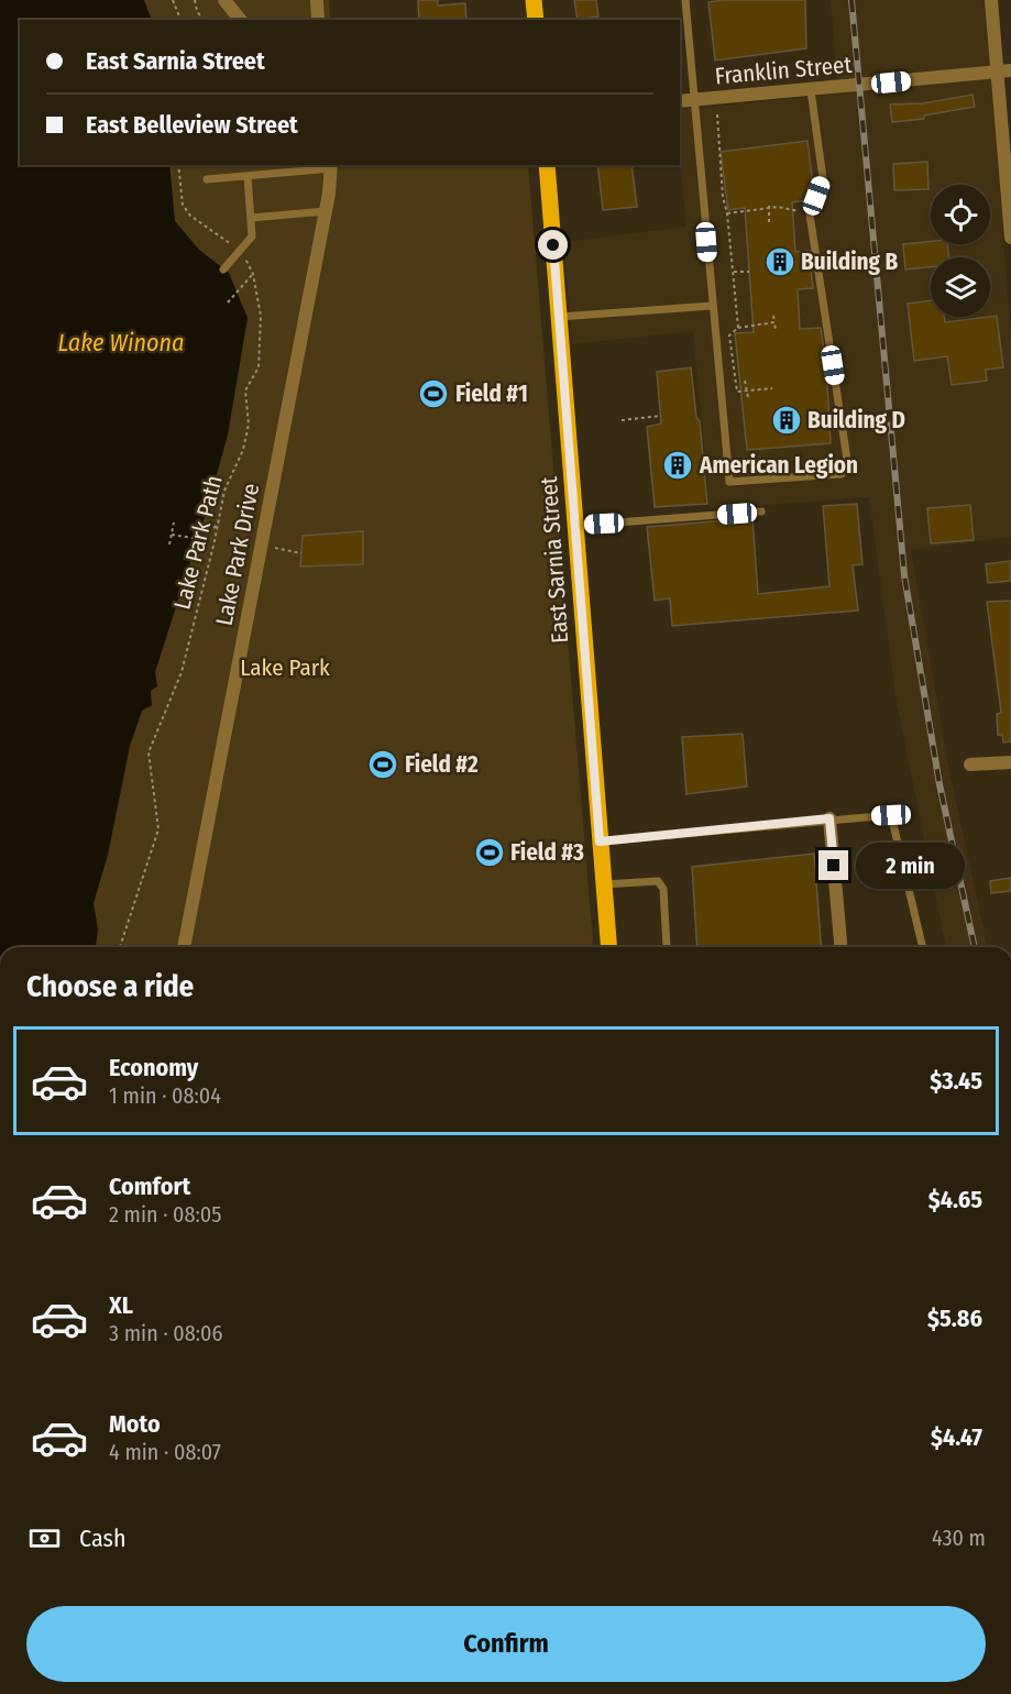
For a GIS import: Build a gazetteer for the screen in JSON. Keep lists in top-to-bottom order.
{
  "streets": {
    "main road": ["East Sarnia Street"],
    "street": ["Franklin Street", "Lake Park Drive"],
    "path": ["Lake Park Path"]
  },
  "water": ["Lake Winona"],
  "parks": ["Lake Park"],
  "places": {
    "building": ["Building B", "Building D", "American Legion"],
    "sports": ["Field #1", "Field #2", "Field #3"]
  },
  "page": {
    "banner": ["East Sarnia Street", "East Belleview Street"],
    "bubble": "2 min",
    "heading": "Choose a ride",
    "list": [
      {
        "name": "Economy",
        "note": "1 min · 08:04",
        "value": "$3.45"
      },
      {
        "name": "Comfort",
        "note": "2 min · 08:05",
        "value": "$4.65"
      },
      {
        "name": "XL",
        "note": "3 min · 08:06",
        "value": "$5.86"
      },
      {
        "name": "Moto",
        "note": "4 min · 08:07",
        "value": "$4.47"
      }
    ],
    "pay": ["Cash", "430 m"],
    "buttons": "Confirm"
  }
}
